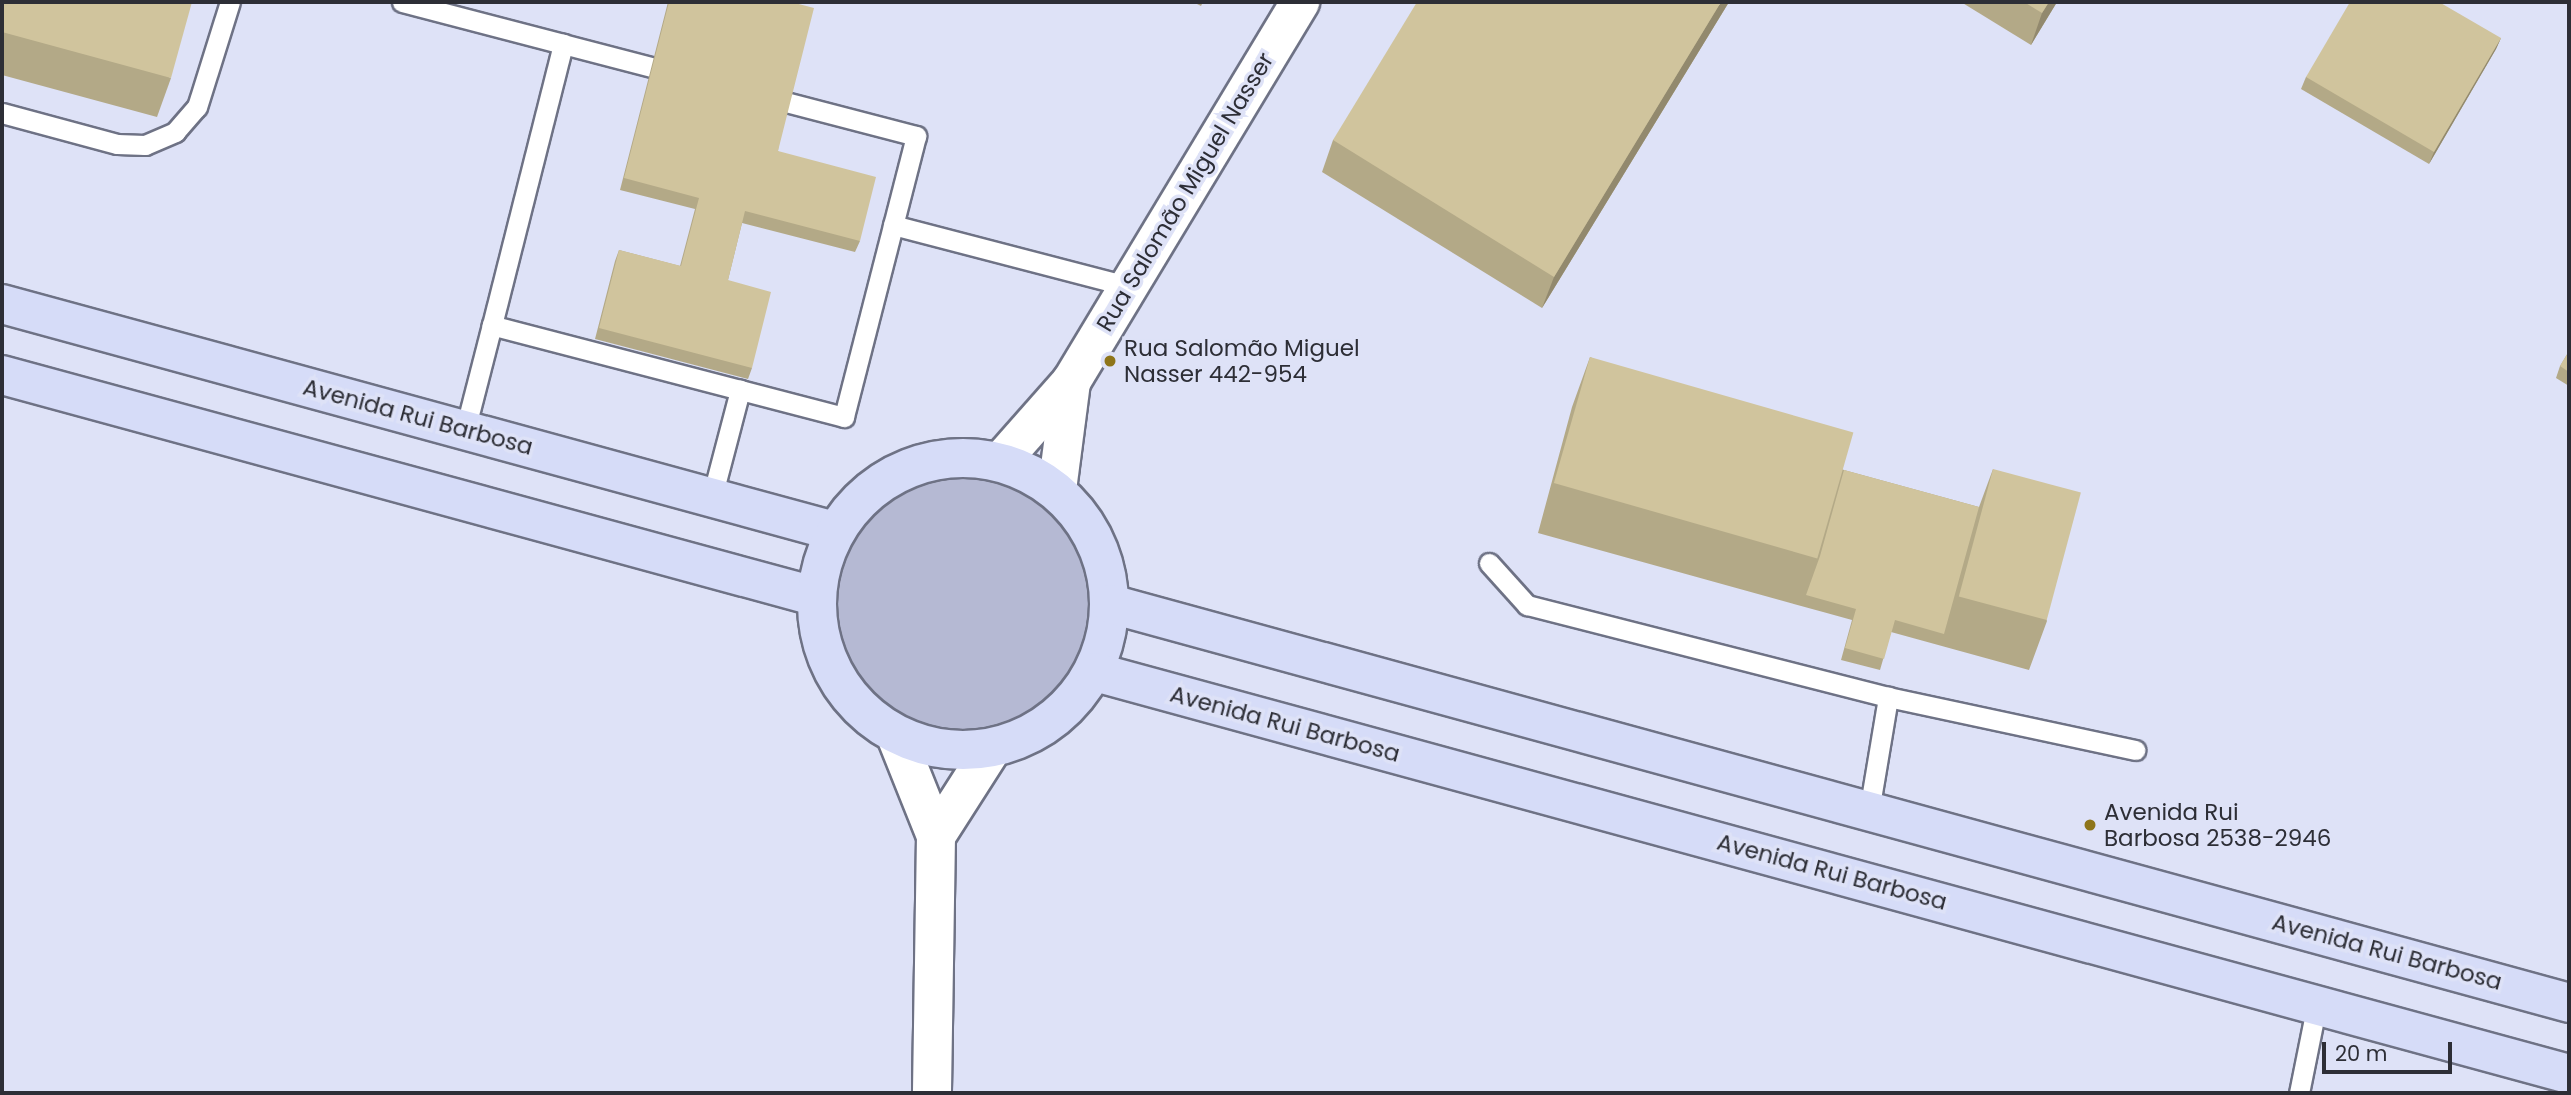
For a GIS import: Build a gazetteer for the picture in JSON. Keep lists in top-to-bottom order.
{
  "streets": {
    "main road": ["Avenida Rui Barbosa"],
    "street": ["Rua Salomão Miguel Nasser"]
  },
  "places": ["Rua Salomão Miguel Nasser 442-954", "Avenida Rui Barbosa 2538-2946"],
  "scale_bar": "20 m"
}
